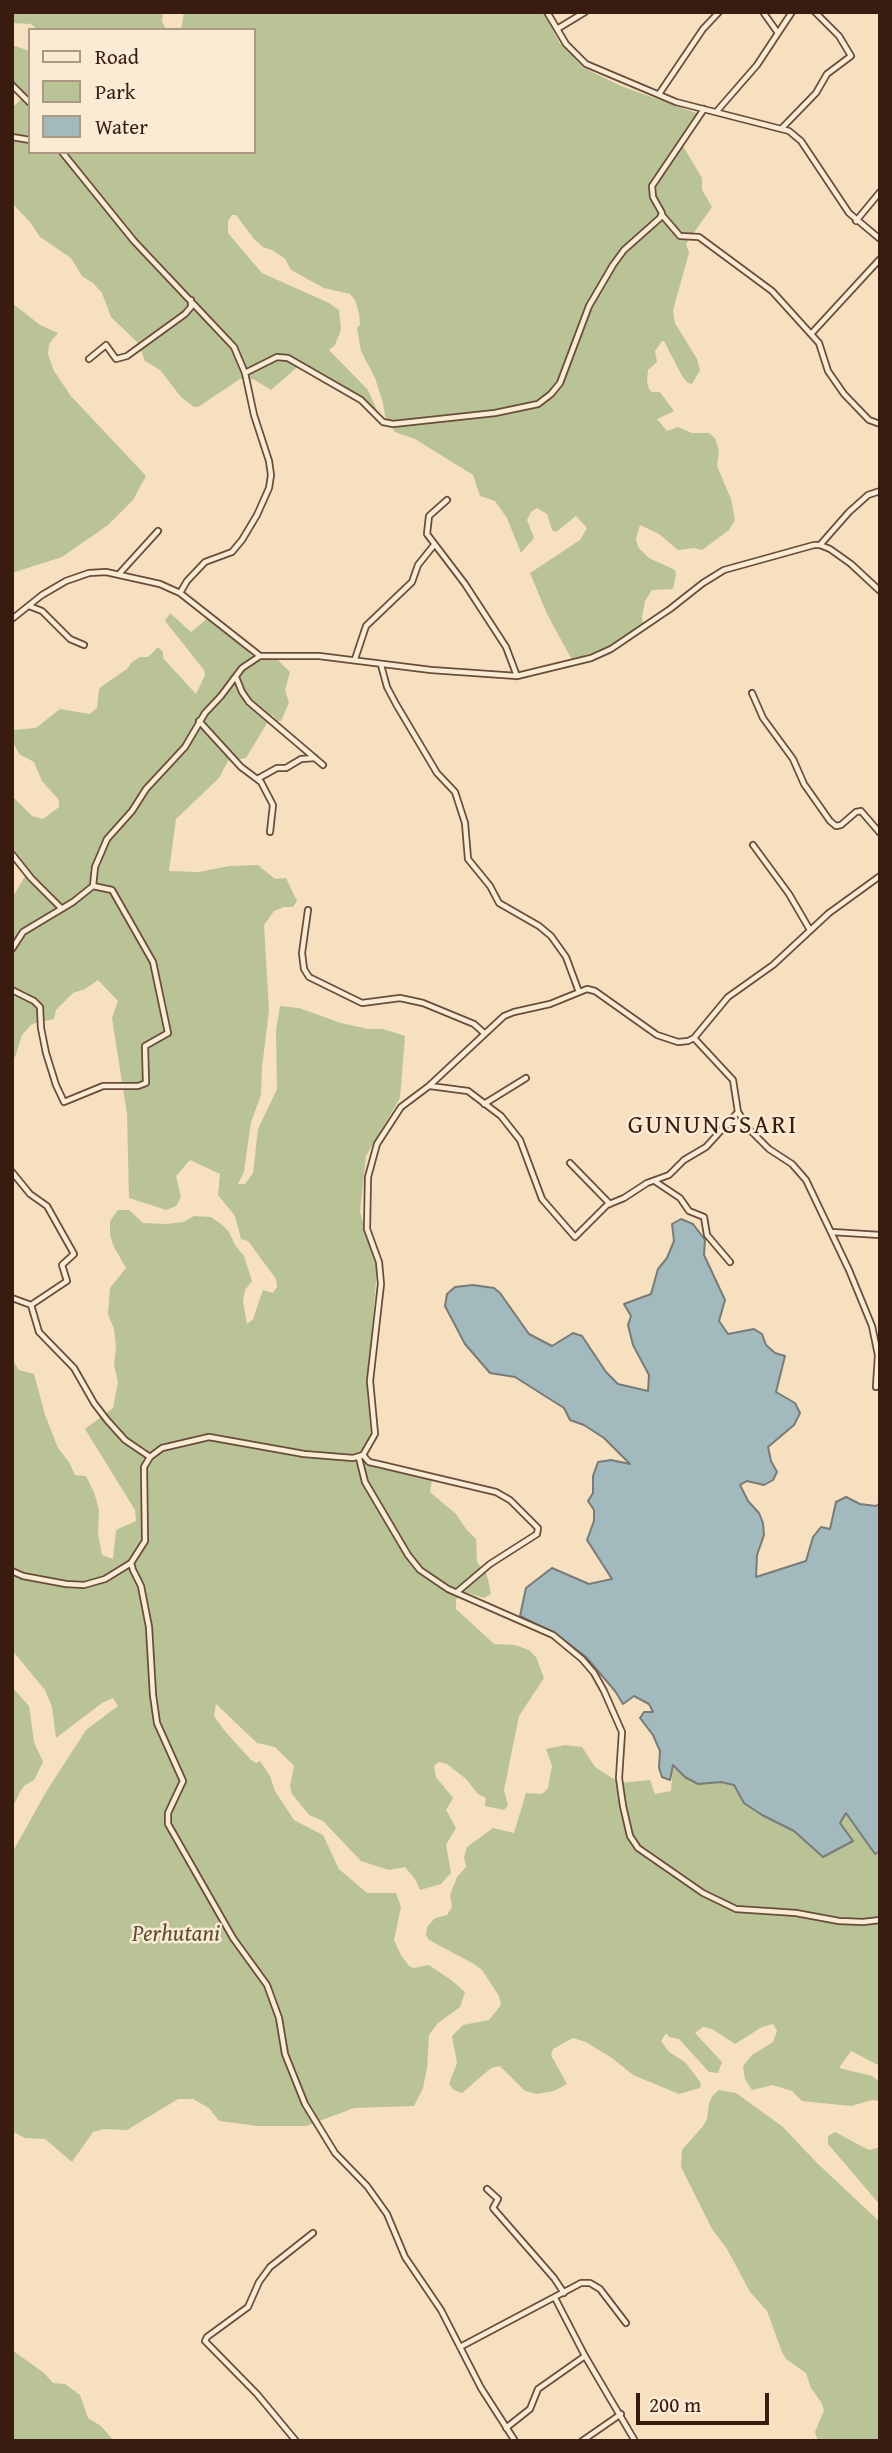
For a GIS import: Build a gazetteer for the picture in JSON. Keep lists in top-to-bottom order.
{
  "districts": ["GUNUNGSARI"],
  "parks": ["Perhutani"],
  "legend": ["Road", "Park", "Water"],
  "scale_bar": "200 m"
}
